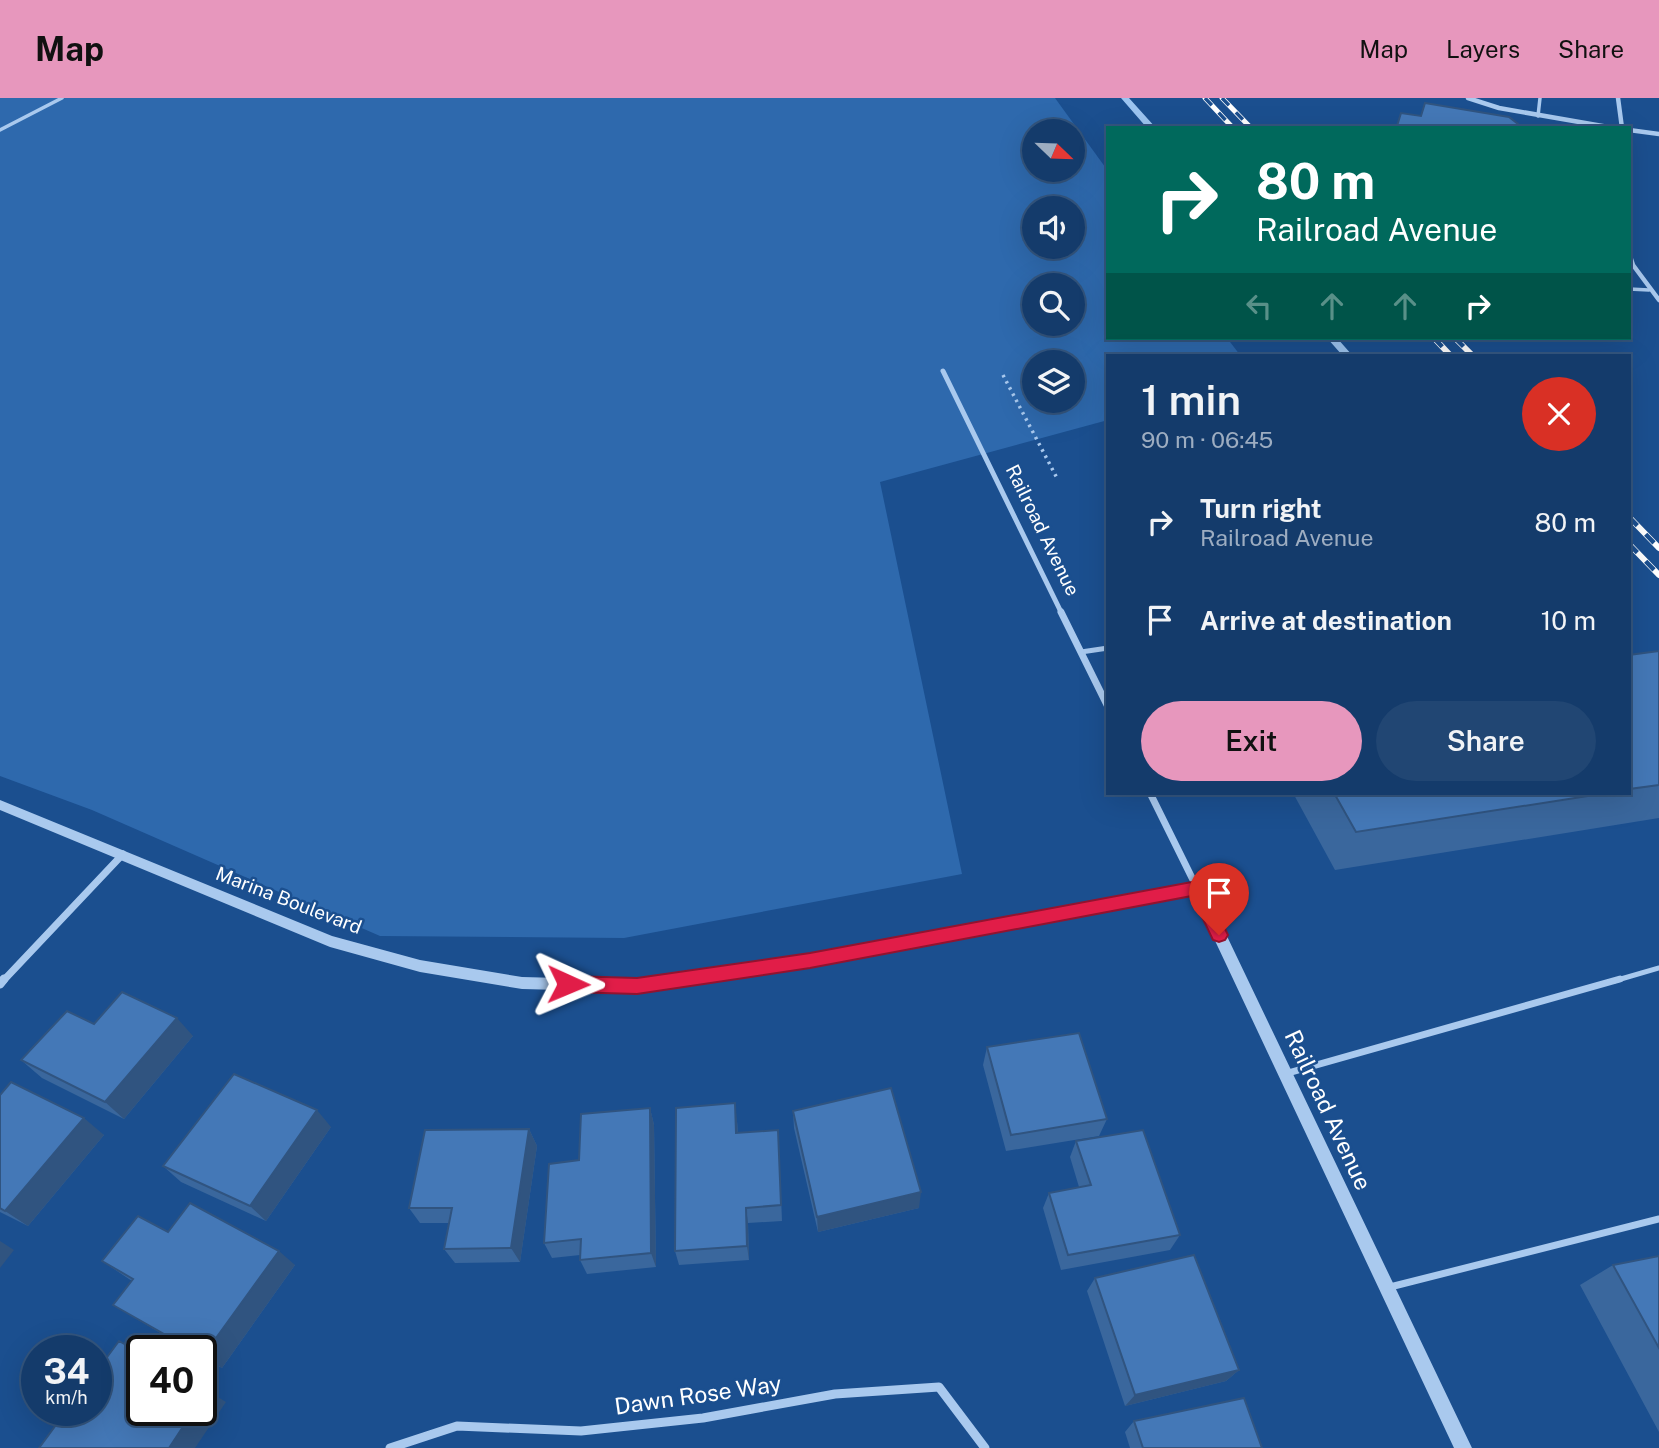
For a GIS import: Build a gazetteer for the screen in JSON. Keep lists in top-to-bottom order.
{
  "streets": {
    "street": ["Railroad Avenue", "Marina Boulevard", "Dawn Rose Way"]
  },
  "crossings": [
    ["Railroad Avenue", "Marina Boulevard"]
  ],
  "north": "bottom right",
  "page": {
    "header": "Map",
    "nav": ["Map", "Layers", "Share"],
    "turn": ["80 m", "Railroad Avenue"],
    "heading": ["1 min", "90 m · 06:45"],
    "list": [
      {
        "name": "Turn right",
        "note": "Railroad Avenue",
        "value": "80 m"
      },
      {
        "name": "Arrive at destination",
        "value": "10 m"
      }
    ],
    "buttons": ["Exit", "Share"],
    "speed": "34 km/h",
    "limit": "40"
  }
}
